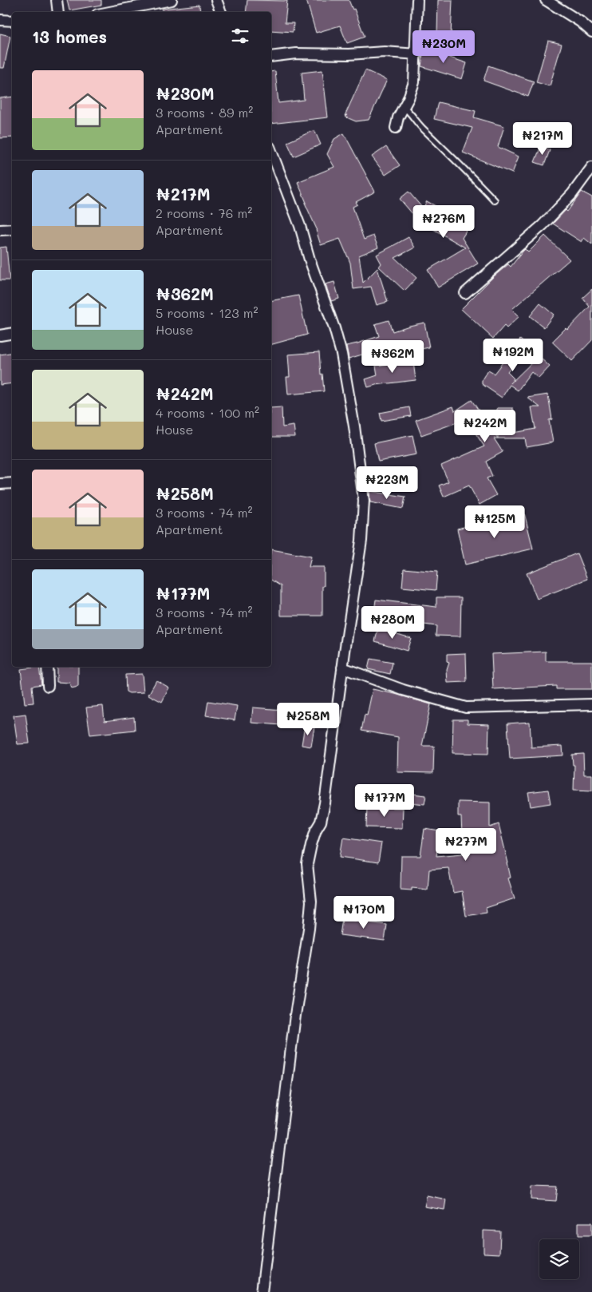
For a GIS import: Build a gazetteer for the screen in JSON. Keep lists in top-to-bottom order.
{
  "page": {
    "heading": "13 homes",
    "price": [
      "₦230M",
      "₦217M",
      "₦276M",
      "₦192M",
      "₦362M",
      "₦242M",
      "₦223M",
      "₦125M",
      "₦280M",
      "₦258M",
      "₦177M",
      "₦277M",
      "₦170M"
    ],
    "list": [
      {
        "name": "₦230M",
        "note": "3 rooms · 89 m² · Apartment"
      },
      {
        "name": "₦217M",
        "note": "2 rooms · 76 m² · Apartment"
      },
      {
        "name": "₦362M",
        "note": "5 rooms · 123 m² · House"
      },
      {
        "name": "₦242M",
        "note": "4 rooms · 100 m² · House"
      },
      {
        "name": "₦258M",
        "note": "3 rooms · 74 m² · Apartment"
      },
      {
        "name": "₦177M",
        "note": "3 rooms · 74 m² · Apartment"
      }
    ]
  }
}
